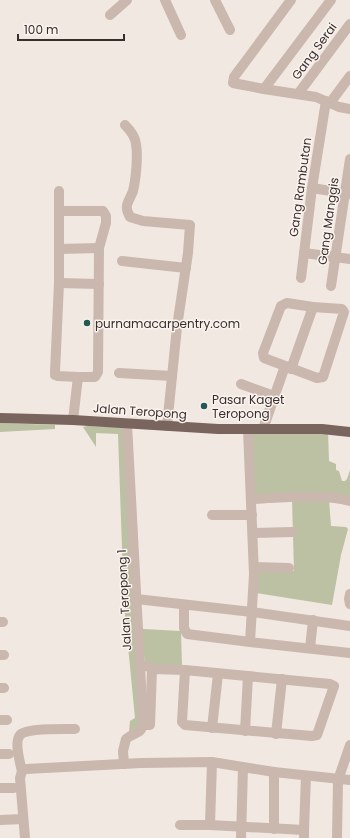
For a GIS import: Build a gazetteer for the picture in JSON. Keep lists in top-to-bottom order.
{
  "streets": {
    "main road": ["Jalan Teropong"],
    "street": [
      "Gang Serai",
      "Gang Rambutan",
      "Gang Manggis",
      "Jalan Teropong 1"
    ]
  },
  "crossings": [
    ["Jalan Teropong", "Jalan Teropong 1"]
  ],
  "places": ["purnamacarpentry.com", "Pasar Kaget Teropong"],
  "scale_bar": "100 m"
}
